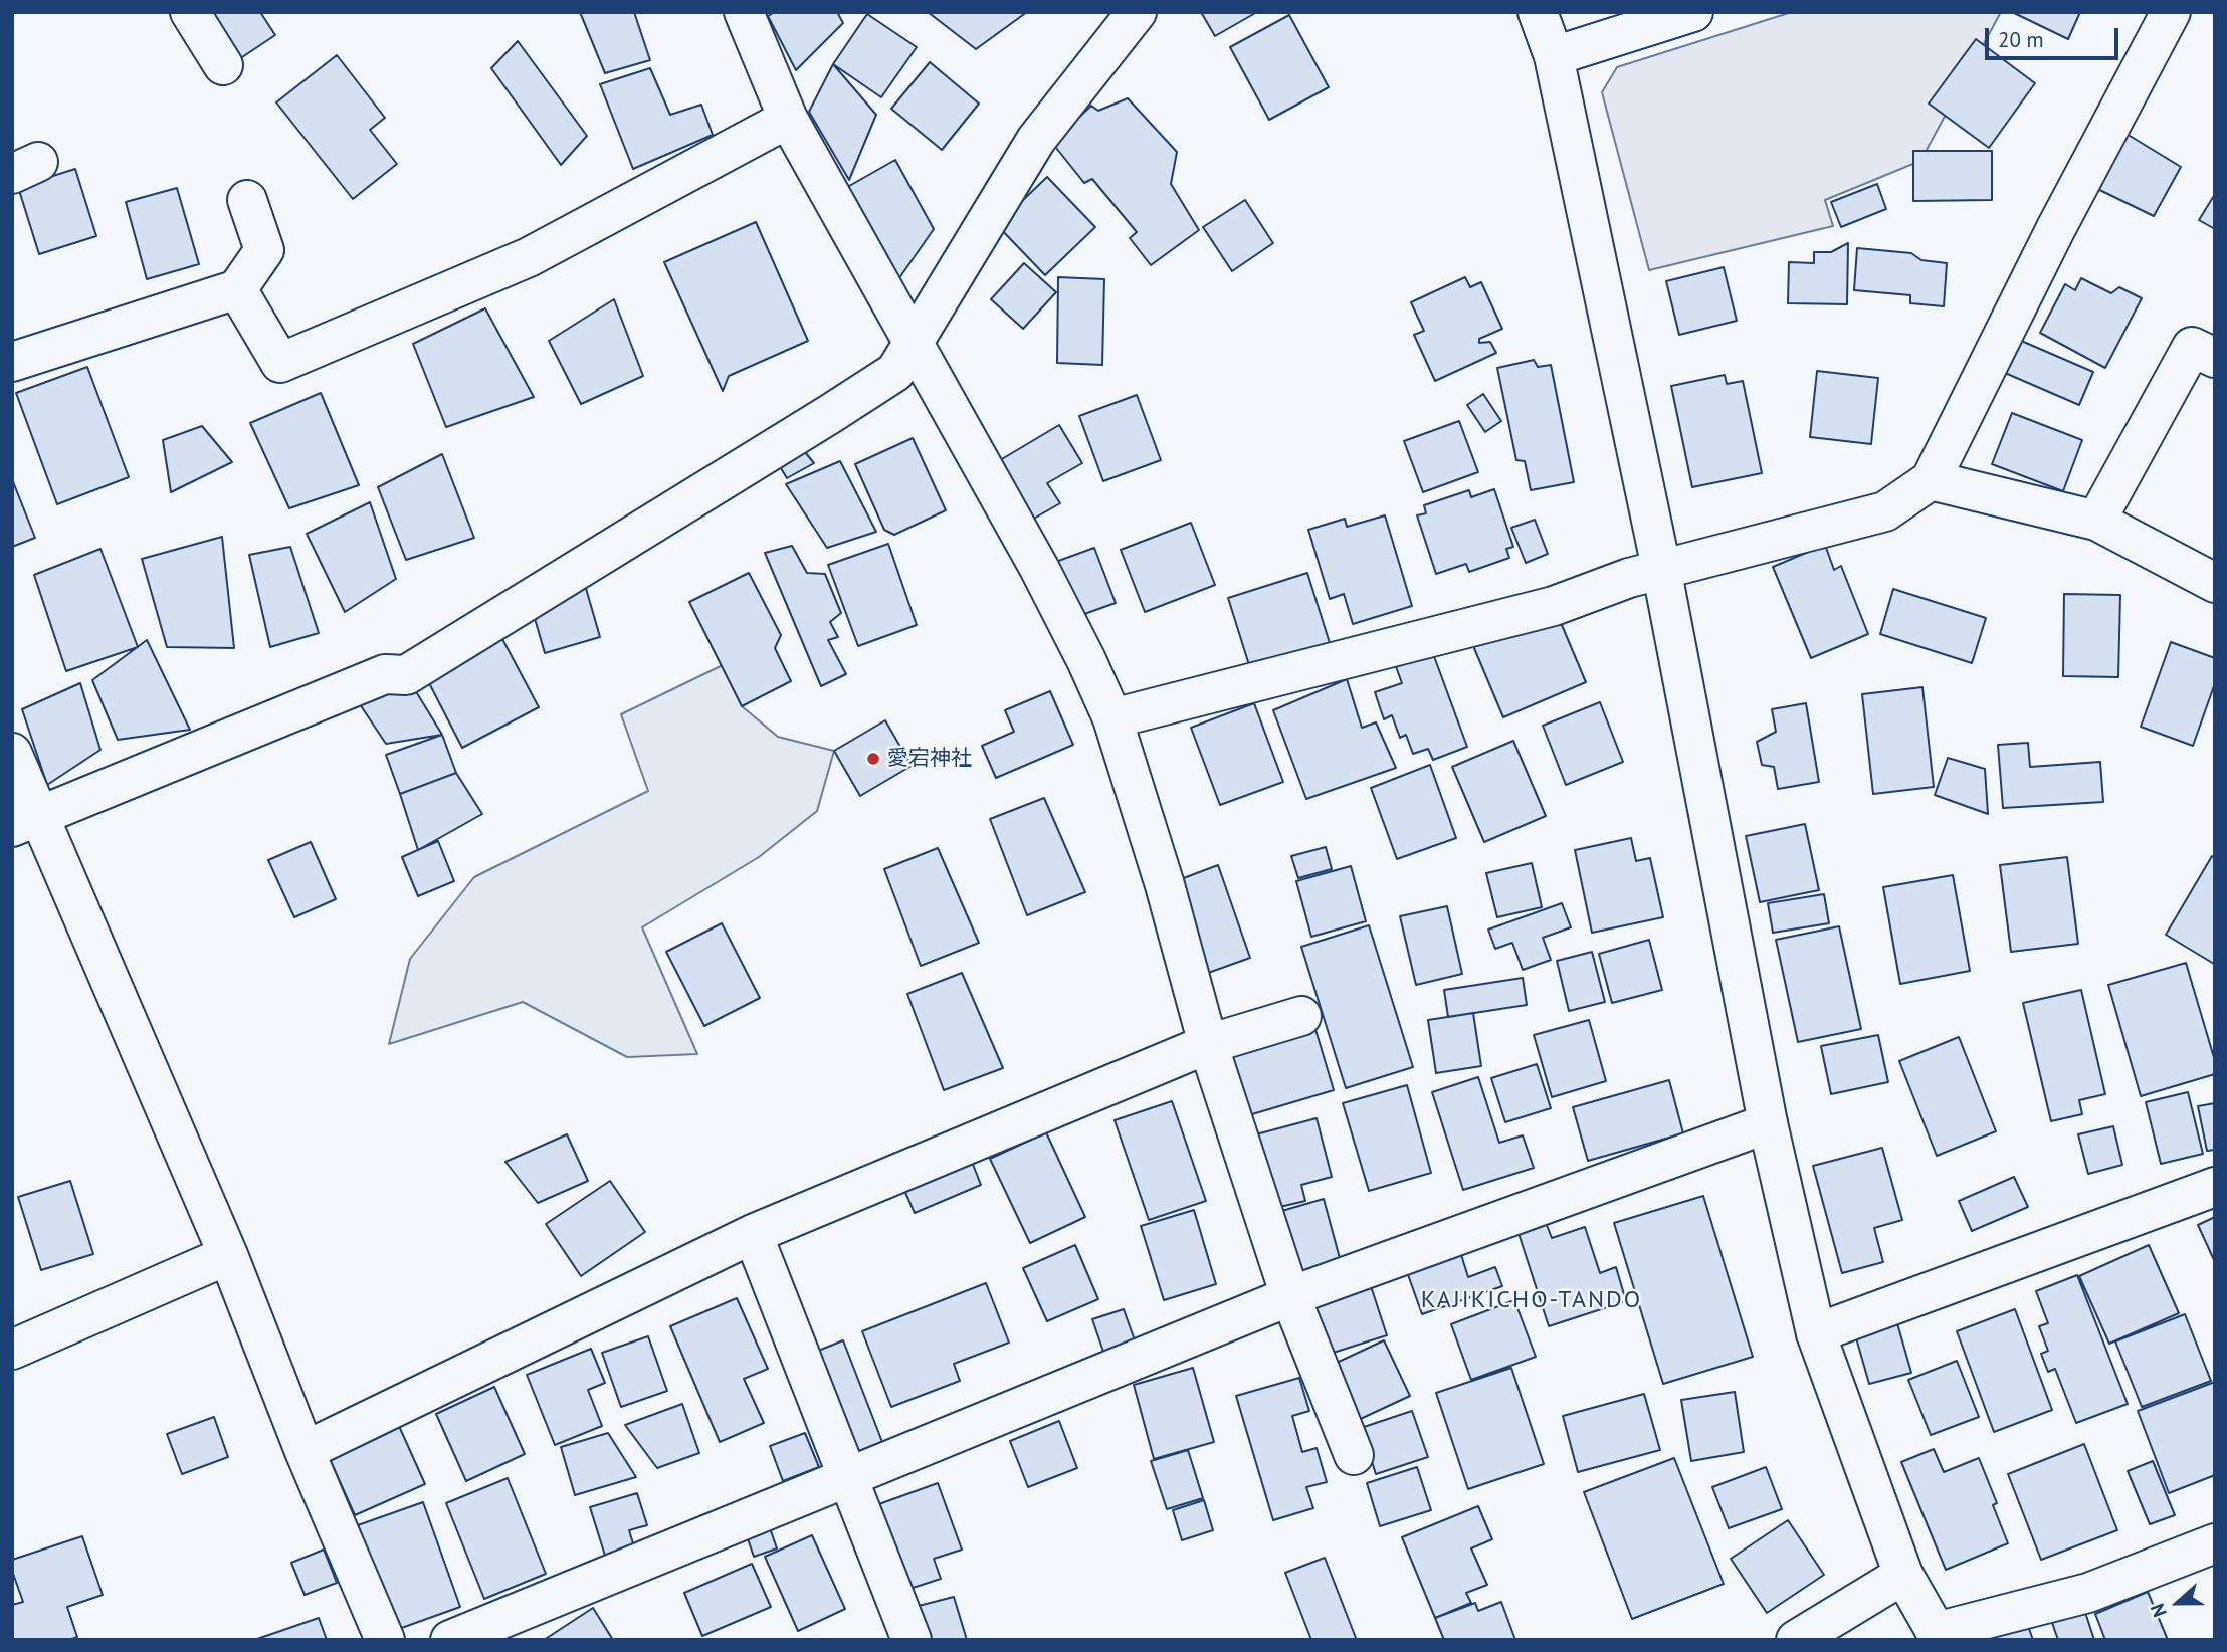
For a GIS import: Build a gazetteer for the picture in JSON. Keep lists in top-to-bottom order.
{
  "districts": ["KAJIKICHO-TANDO"],
  "places": ["愛宕神社"],
  "scale_bar": "20 m",
  "north": "left"
}
